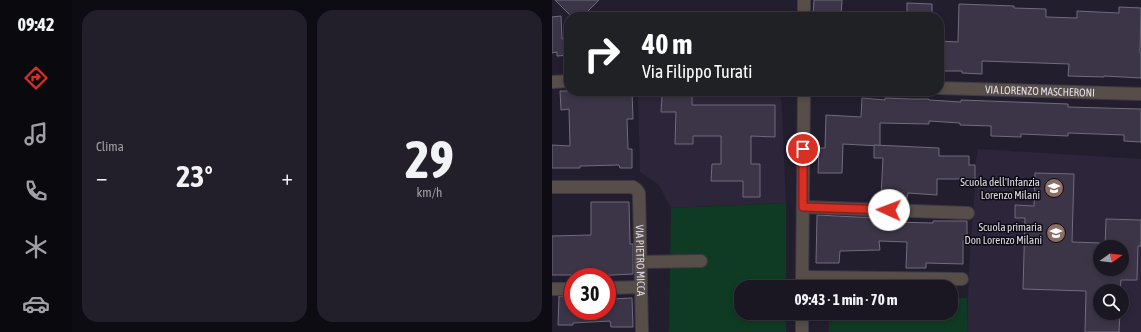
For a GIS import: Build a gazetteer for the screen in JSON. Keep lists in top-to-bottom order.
{
  "streets": {
    "street": ["VIA LORENZO MASCHERONI", "VIA PIETRO MICCA"]
  },
  "places": {
    "school or university": ["Scuola dell'Infanzia Lorenzo Milani", "Scuola primaria Don Lorenzo Milani"]
  },
  "north": "right",
  "page": {
    "tabs": "09:42",
    "tile": [
      "Clima",
      ["29", "km/h"]
    ],
    "turn": ["40 m", "Via Filippo Turati"],
    "heat": ["−", "23°", "+"],
    "limit": "30",
    "trip": "09:43 · 1 min · 70 m"
  }
}
